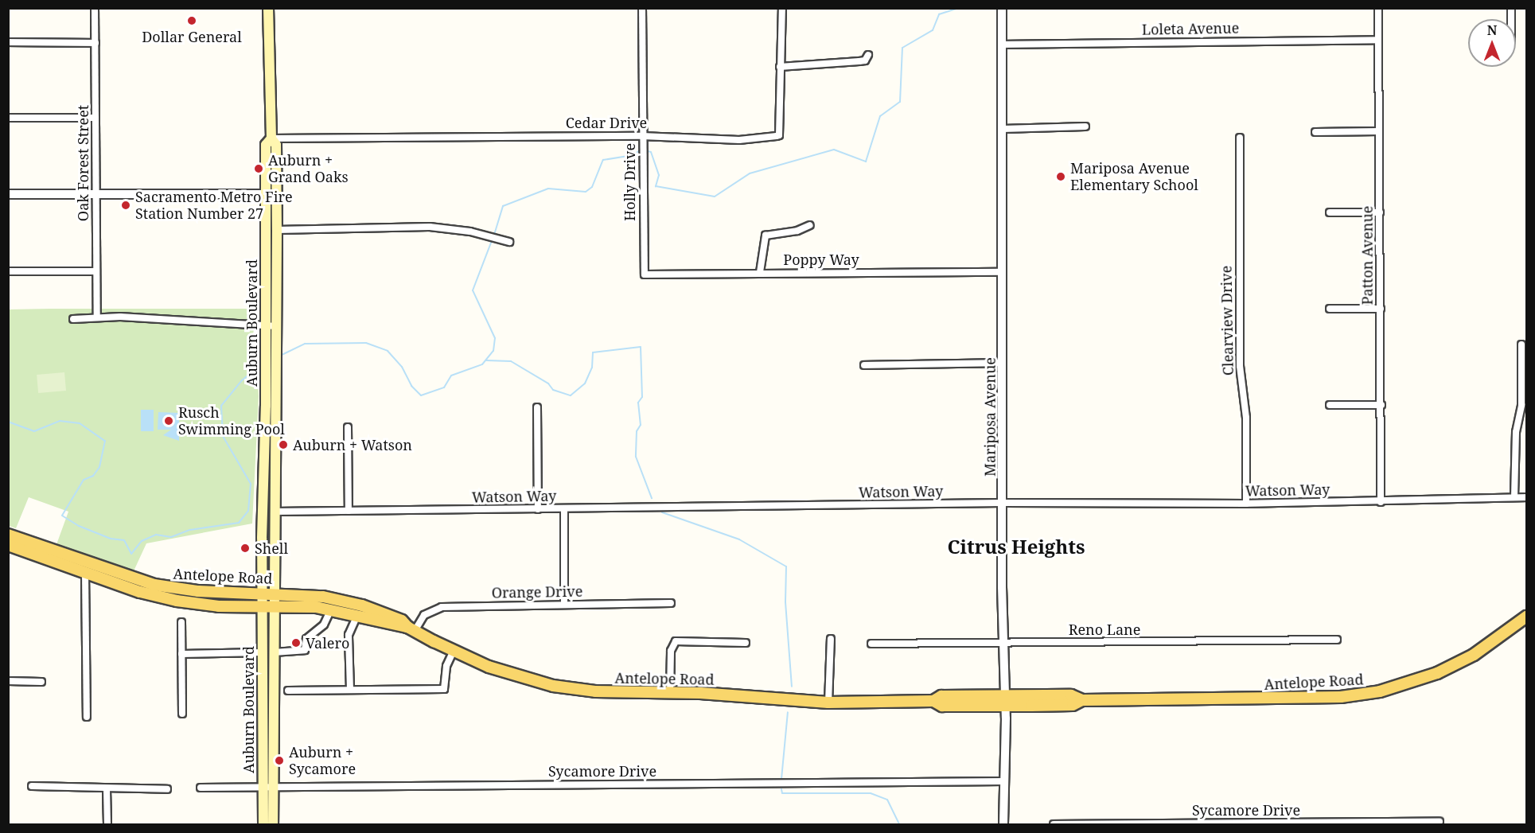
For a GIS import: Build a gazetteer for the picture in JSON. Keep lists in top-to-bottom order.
{
  "streets": {
    "main road": ["Auburn Boulevard", "Antelope Road"],
    "street": [
      "Loleta Avenue",
      "Cedar Drive",
      "Oak Forest Street",
      "Holly Drive",
      "Patton Avenue",
      "Poppy Way",
      "Clearview Drive",
      "Mariposa Avenue",
      "Watson Way",
      "Orange Drive",
      "Reno Lane",
      "Sycamore Drive"
    ]
  },
  "crossings": [
    ["Loleta Avenue", "Patton Avenue"],
    ["Loleta Avenue", "Mariposa Avenue"],
    ["Cedar Drive", "Holly Drive"],
    ["Cedar Drive", "Auburn Boulevard"],
    ["Holly Drive", "Poppy Way"],
    ["Patton Avenue", "Watson Way"],
    ["Poppy Way", "Mariposa Avenue"],
    ["Clearview Drive", "Watson Way"],
    ["Auburn Boulevard", "Watson Way"],
    ["Auburn Boulevard", "Antelope Road"],
    ["Auburn Boulevard", "Sycamore Drive"],
    ["Mariposa Avenue", "Watson Way"],
    ["Mariposa Avenue", "Antelope Road"],
    ["Mariposa Avenue", "Reno Lane"],
    ["Mariposa Avenue", "Sycamore Drive"],
    ["Antelope Road", "Orange Drive"]
  ],
  "districts": ["Citrus Heights"],
  "places": [
    "Dollar General",
    "Auburn + Grand Oaks",
    "Mariposa Avenue Elementary School",
    "Sacramento Metro Fire Station Number 27",
    "Rusch Swimming Pool",
    "Auburn + Watson",
    "Shell",
    "Valero",
    "Auburn + Sycamore"
  ],
  "north": "top"
}
